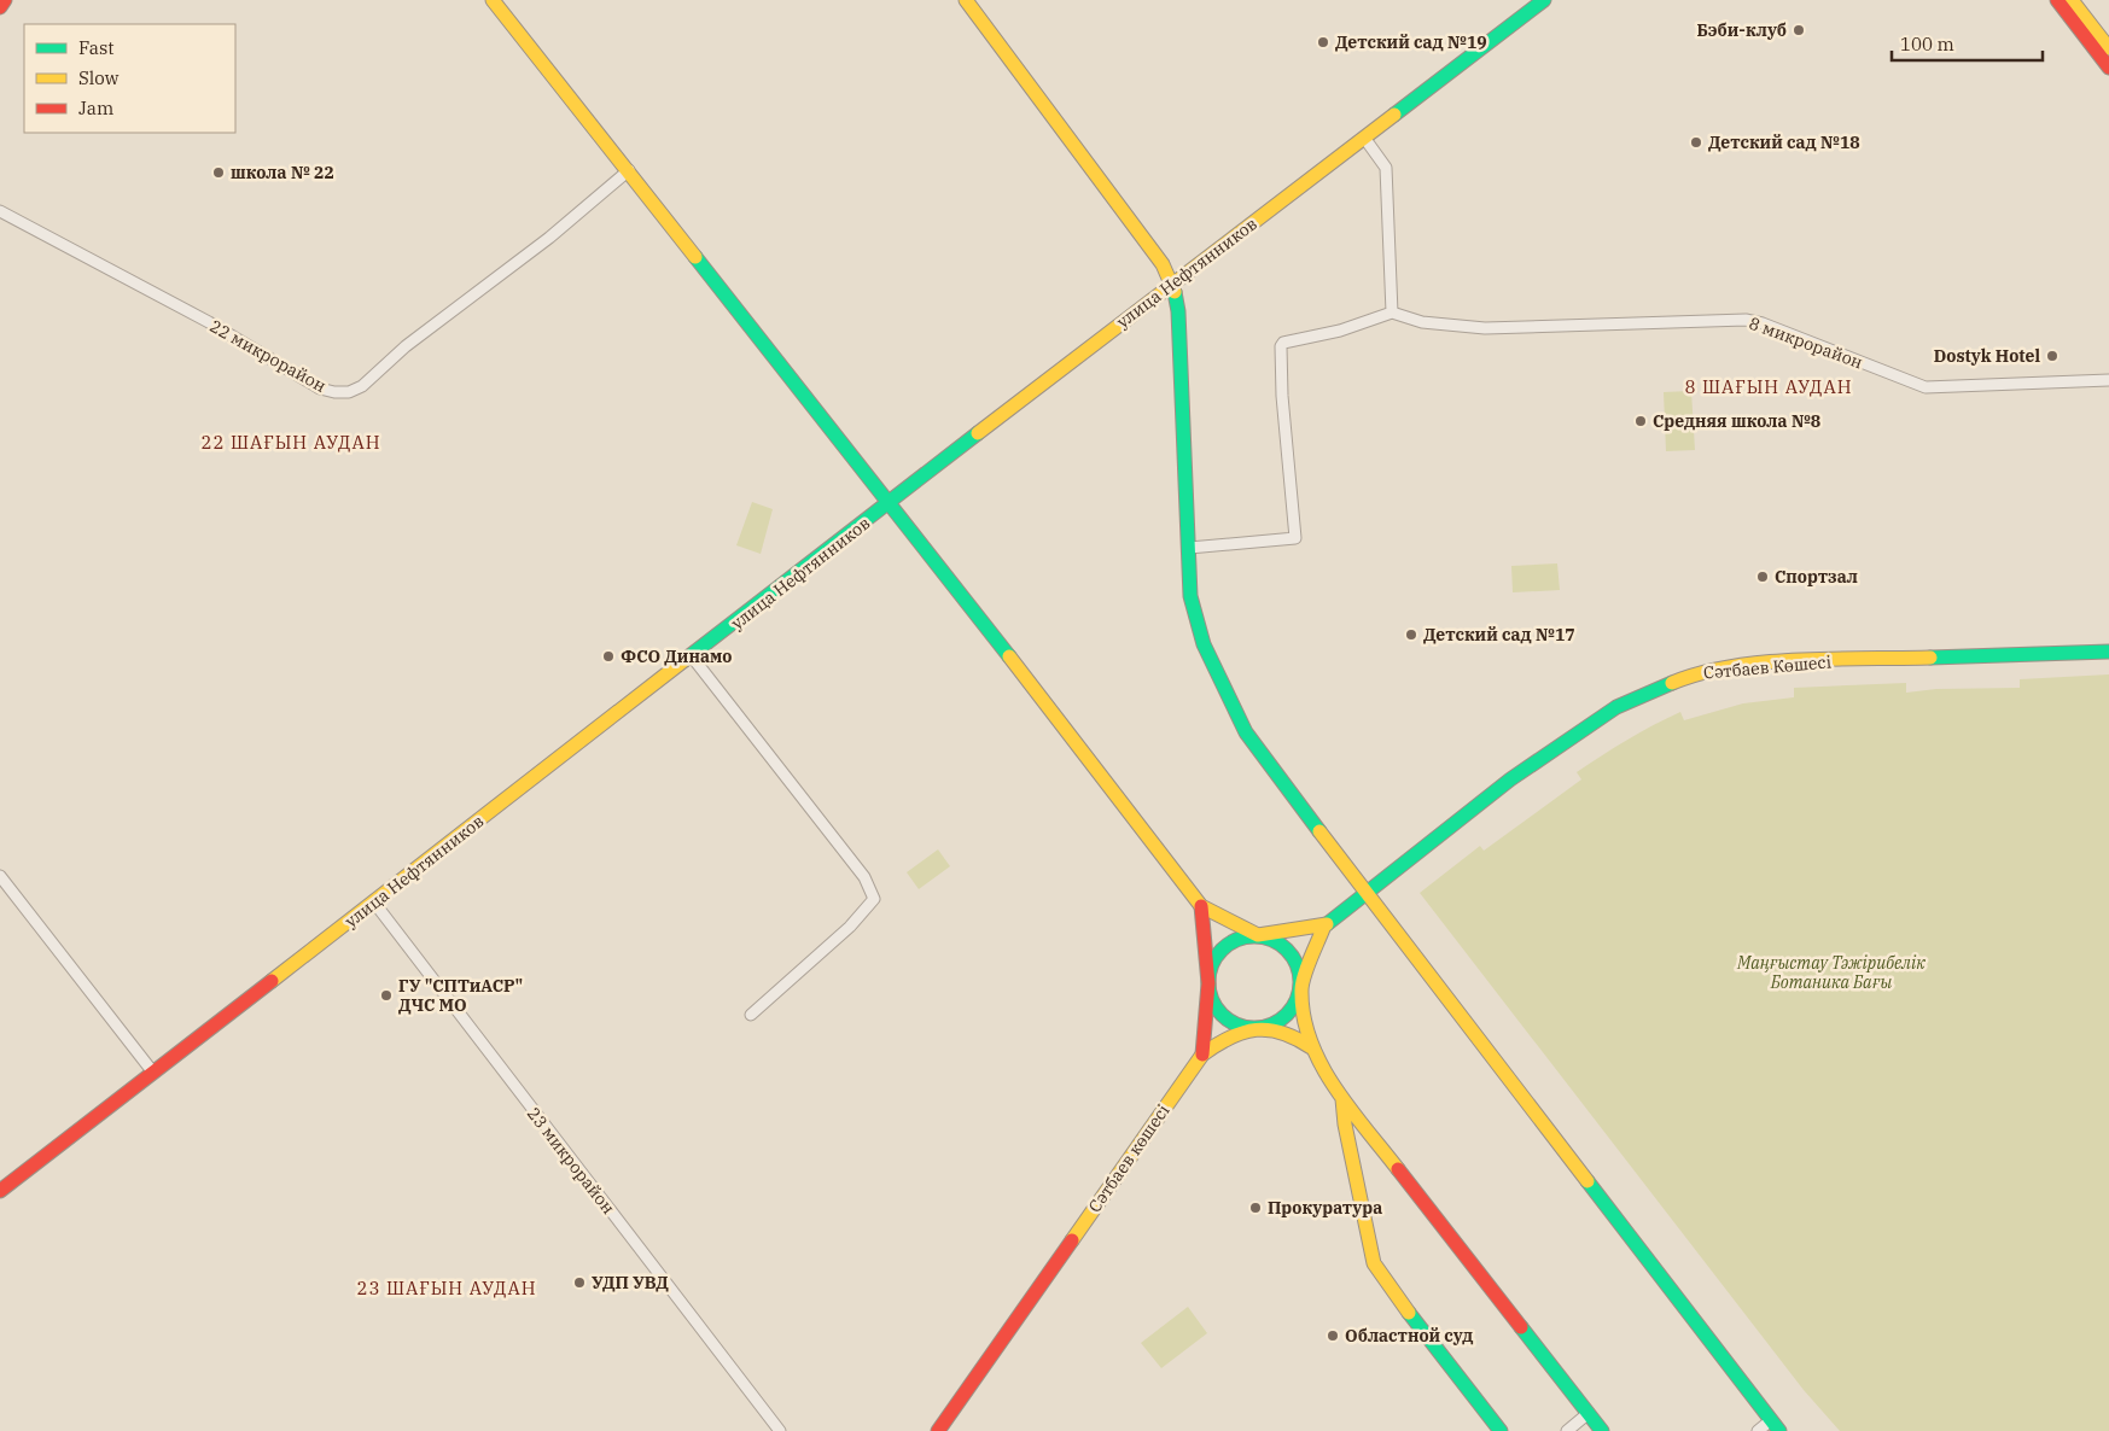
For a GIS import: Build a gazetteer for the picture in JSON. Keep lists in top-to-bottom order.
{
  "streets": {
    "main road": ["улица Нефтянников", "Сәтбаев Көшесі", "Сәтбаев көшесі"],
    "street": ["8 микрорайон", "22 микрорайон", "23 микрорайон"]
  },
  "crossings": [
    ["улица Нефтянников", "23 микрорайон"]
  ],
  "districts": ["8 ШАҒЫН АУДАН", "22 ШАҒЫН АУДАН", "23 ШАҒЫН АУДАН"],
  "parks": ["Маңғыстау Тәжірибелік Ботаника Бағы"],
  "places": [
    "Бэби-клуб",
    "Детский сад №19",
    "Детский сад №18",
    "школа № 22",
    "Dostyk Hotel",
    "Средняя школа №8",
    "Спортзал",
    "Детский сад №17",
    "ФСО Динамо",
    "ГУ \"СПТиАСР\" ДЧС МО",
    "Прокуратура",
    "УДП УВД",
    "Областной суд"
  ],
  "legend": ["Fast", "Slow", "Jam"],
  "scale_bar": "100 m"
}
